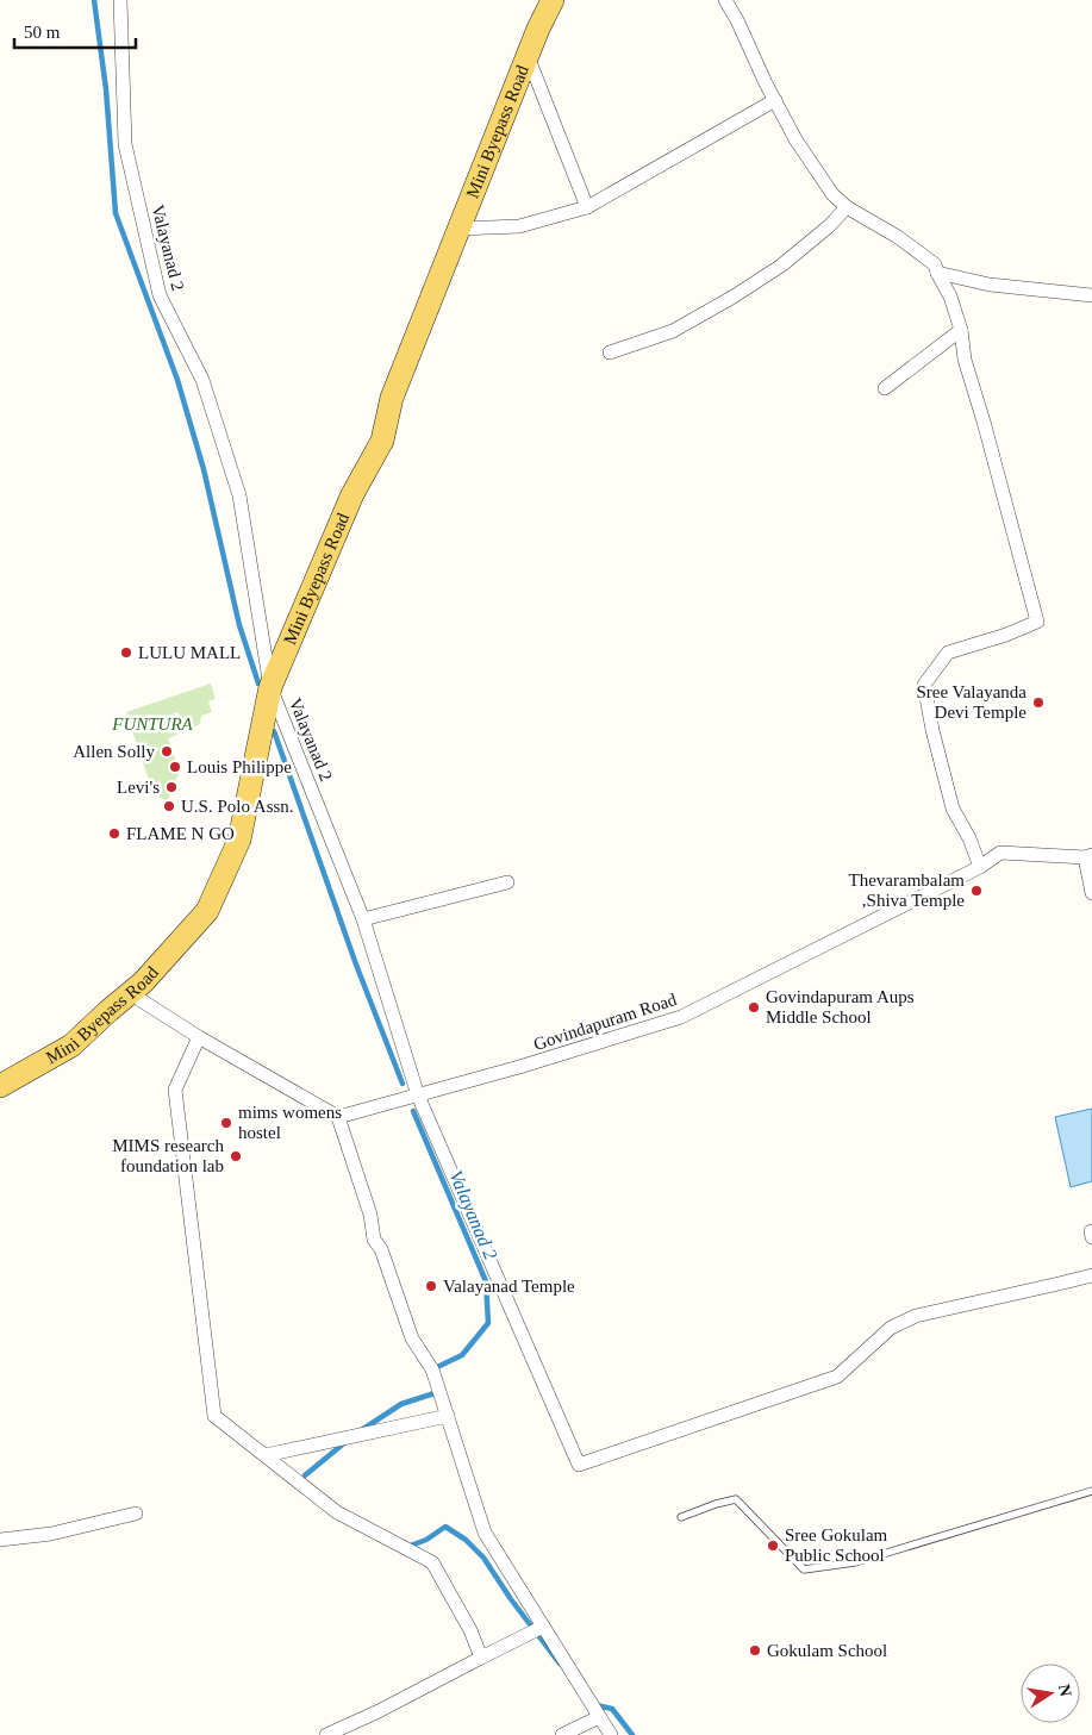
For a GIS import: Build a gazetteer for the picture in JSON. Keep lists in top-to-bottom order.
{
  "streets": {
    "main road": ["Mini Byepass Road"],
    "street": ["Valayanad 2", "Govindapuram Road"]
  },
  "crossings": [
    ["Mini Byepass Road", "Valayanad 2"],
    ["Valayanad 2", "Govindapuram Road"]
  ],
  "water": ["Valayanad 2"],
  "parks": ["FUNTURA"],
  "places": [
    "LULU MALL",
    "Sree Valayanda Devi Temple",
    "Allen Solly",
    "Louis Philippe",
    "Levi's",
    "U.S. Polo Assn.",
    "FLAME N GO",
    "Thevarambalam ,Shiva Temple",
    "Govindapuram Aups Middle School",
    "mims womens hostel",
    "MIMS research foundation lab",
    "Valayanad Temple",
    "Sree Gokulam Public School",
    "Gokulam School"
  ],
  "scale_bar": "50 m",
  "north": "right"
}
